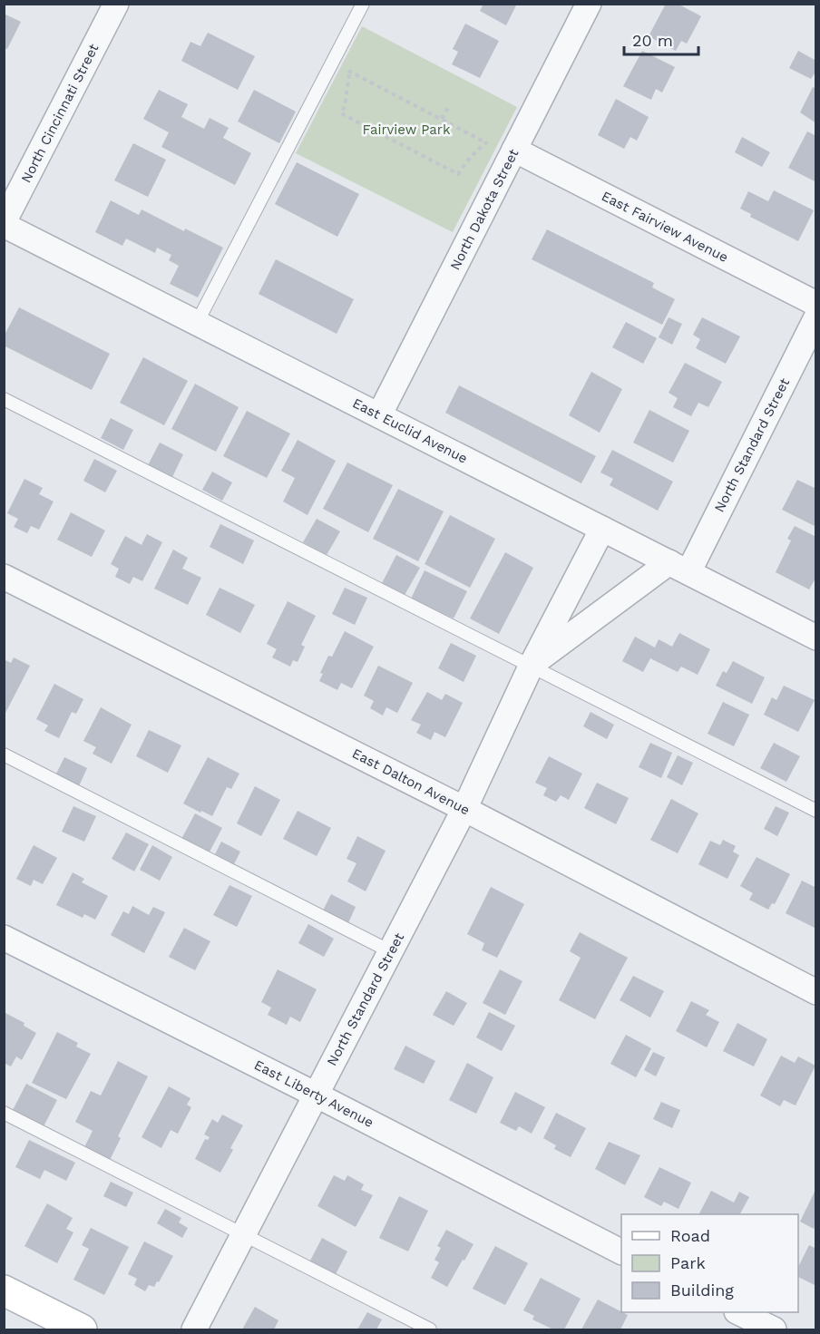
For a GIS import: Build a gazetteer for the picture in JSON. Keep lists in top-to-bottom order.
{
  "streets": {
    "street": [
      "North Cincinnati Street",
      "North Dakota Street",
      "East Fairview Avenue",
      "East Euclid Avenue",
      "North Standard Street",
      "East Dalton Avenue",
      "East Liberty Avenue"
    ]
  },
  "crossings": [
    ["North Cincinnati Street", "East Euclid Avenue"],
    ["North Dakota Street", "East Fairview Avenue"],
    ["North Dakota Street", "East Euclid Avenue"],
    ["East Euclid Avenue", "North Standard Street"],
    ["North Standard Street", "East Dalton Avenue"],
    ["North Standard Street", "East Liberty Avenue"]
  ],
  "parks": ["Fairview Park"],
  "legend": ["Road", "Park", "Building"],
  "scale_bar": "20 m"
}
